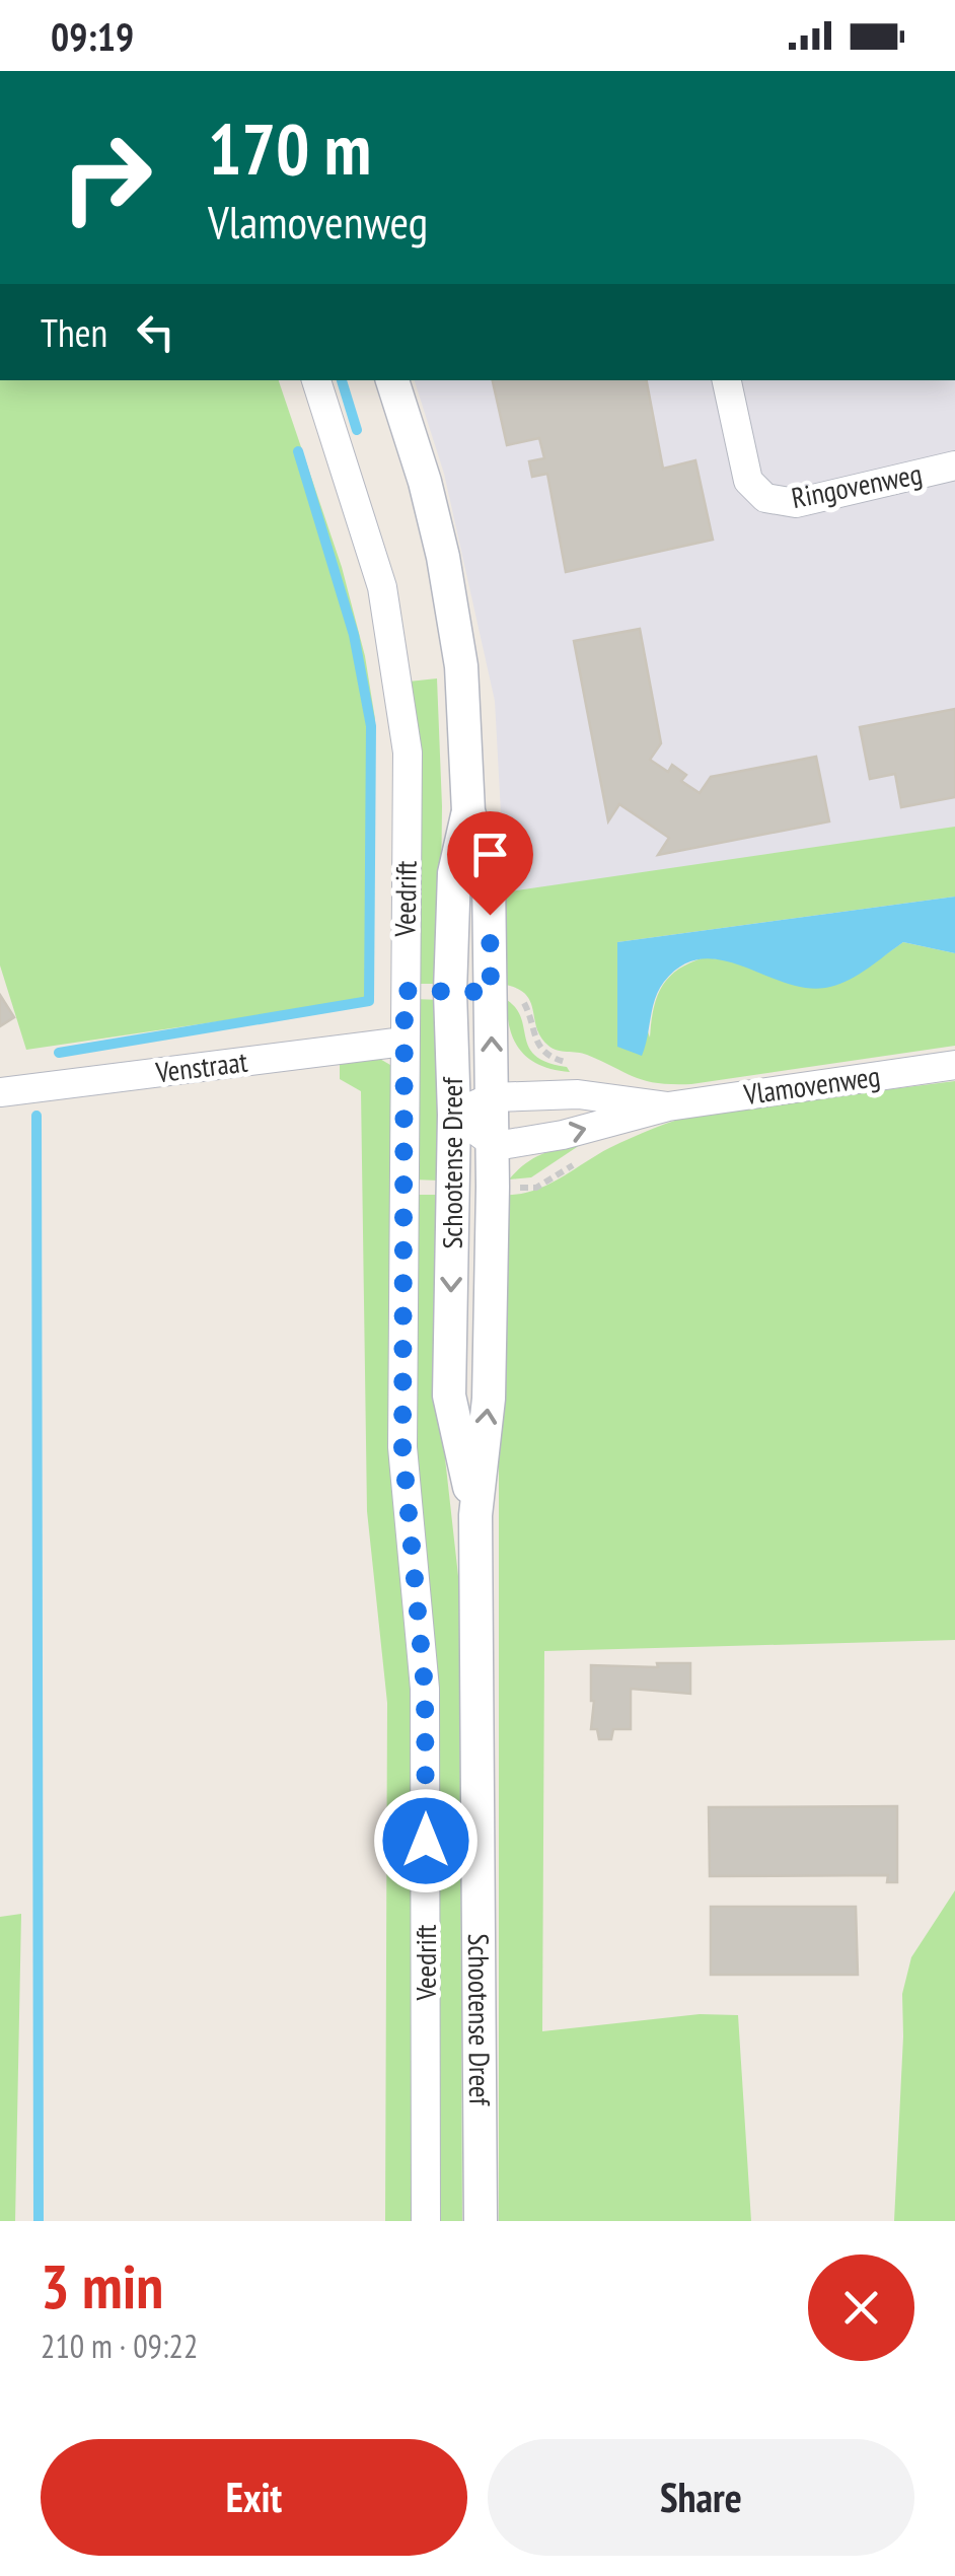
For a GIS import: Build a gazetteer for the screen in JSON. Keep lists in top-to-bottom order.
{
  "streets": {
    "street": [
      "Ringovenweg",
      "Veedrift",
      "Venstraat",
      "Vlamovenweg",
      "Schootense Dreef"
    ]
  },
  "crossings": [
    ["Veedrift", "Venstraat"],
    ["Vlamovenweg", "Schootense Dreef"]
  ],
  "page": {
    "status": "09:19",
    "turn": ["170 m", "Vlamovenweg"],
    "then": "Then",
    "heading": ["3 min", "210 m · 09:22"],
    "buttons": ["Exit", "Share"]
  }
}
